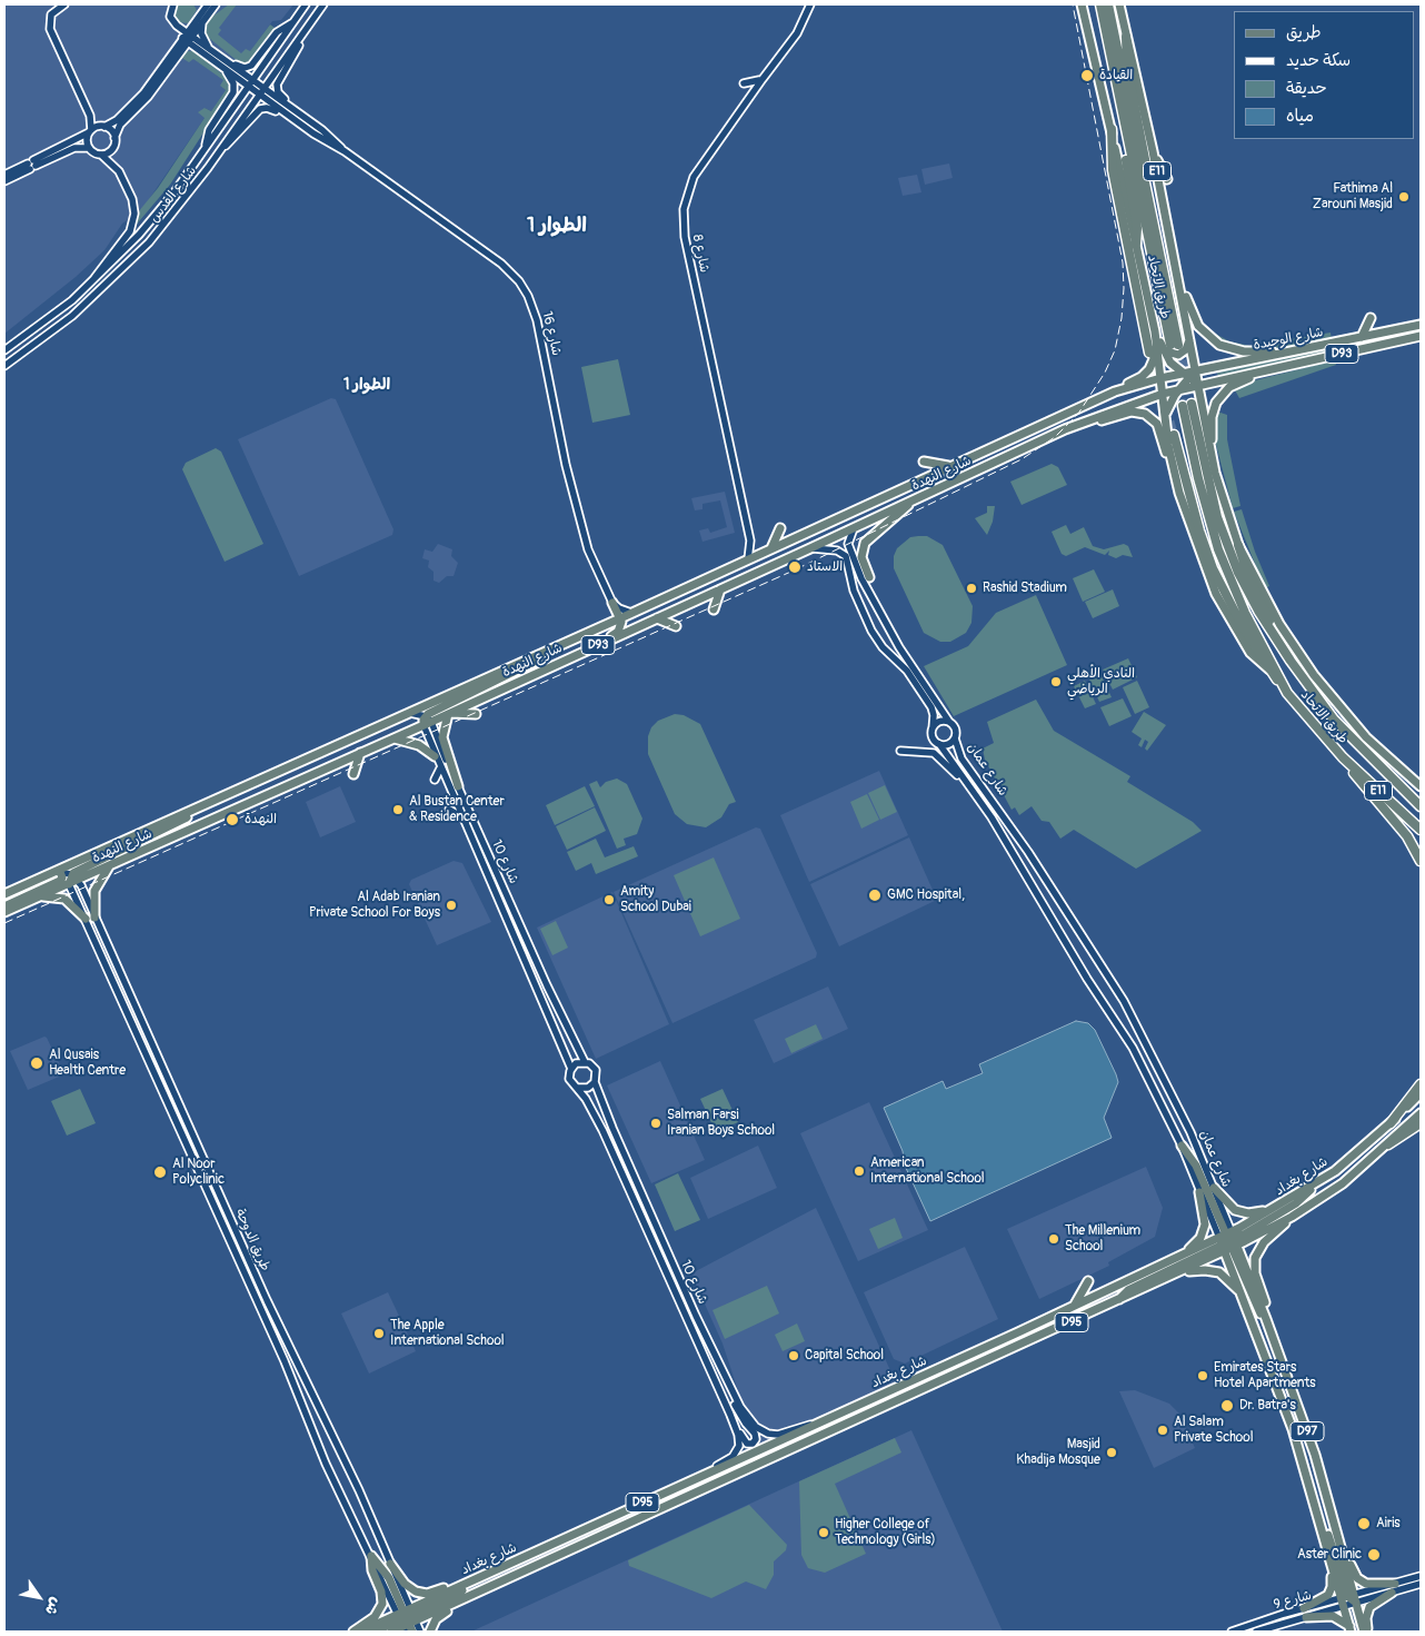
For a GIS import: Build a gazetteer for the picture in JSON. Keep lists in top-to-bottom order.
{
  "streets": {
    "highway": ["E11", "طريق الاتحاد"],
    "main road": [
      "شارع الوحيدة",
      "D93",
      "شارع النهدة",
      "شارع عمان",
      "شارع بغداد",
      "D95",
      "D97"
    ],
    "street": [
      "شارع القدس",
      "شارع 8",
      "شارع 16",
      "شارع 10",
      "طريق الدوحة",
      "شارع 9"
    ]
  },
  "crossings": [
    ["شارع القدس", "شارع 16"],
    ["شارع 8", "شارع النهدة"],
    ["طريق الاتحاد", "شارع الوحيدة"],
    ["طريق الاتحاد", "شارع النهدة"],
    ["شارع الوحيدة", "شارع النهدة"],
    ["شارع النهدة", "شارع 10"],
    ["شارع النهدة", "طريق الدوحة"],
    ["شارع عمان", "شارع بغداد"],
    ["شارع عمان", "شارع 9"],
    ["شارع 10", "شارع بغداد"],
    ["شارع بغداد", "طريق الدوحة"]
  ],
  "districts": ["الطوار 1", "الطوار 1"],
  "places": [
    "القيادة",
    "Fathima Al Zarouni Masjid",
    "الاستاد",
    "Rashid Stadium",
    "النادي الأهلي الرياضي",
    "Al Bustan Center & Residence",
    "النهدة",
    "GMC Hospital,",
    "Amity School Dubai",
    "Al Adab Iranian Private School For Boys",
    "Al Qusais Health Centre",
    "Salman Farsi Iranian Boys School",
    "American International School",
    "Al Noor Polyclinic",
    "The Millenium School",
    "The Apple International School",
    "Capital School",
    "Emirates Stars Hotel Apartments",
    "Dr. Batra's",
    "Al Salam Private School",
    "Masjid Khadija Mosque",
    "Airis",
    "Higher College of Technology (Girls)",
    "Aster Clinic"
  ],
  "legend": [
    "طريق",
    "سكة حديد",
    "حديقة",
    "مياه"
  ],
  "north": "bottom right"
}
